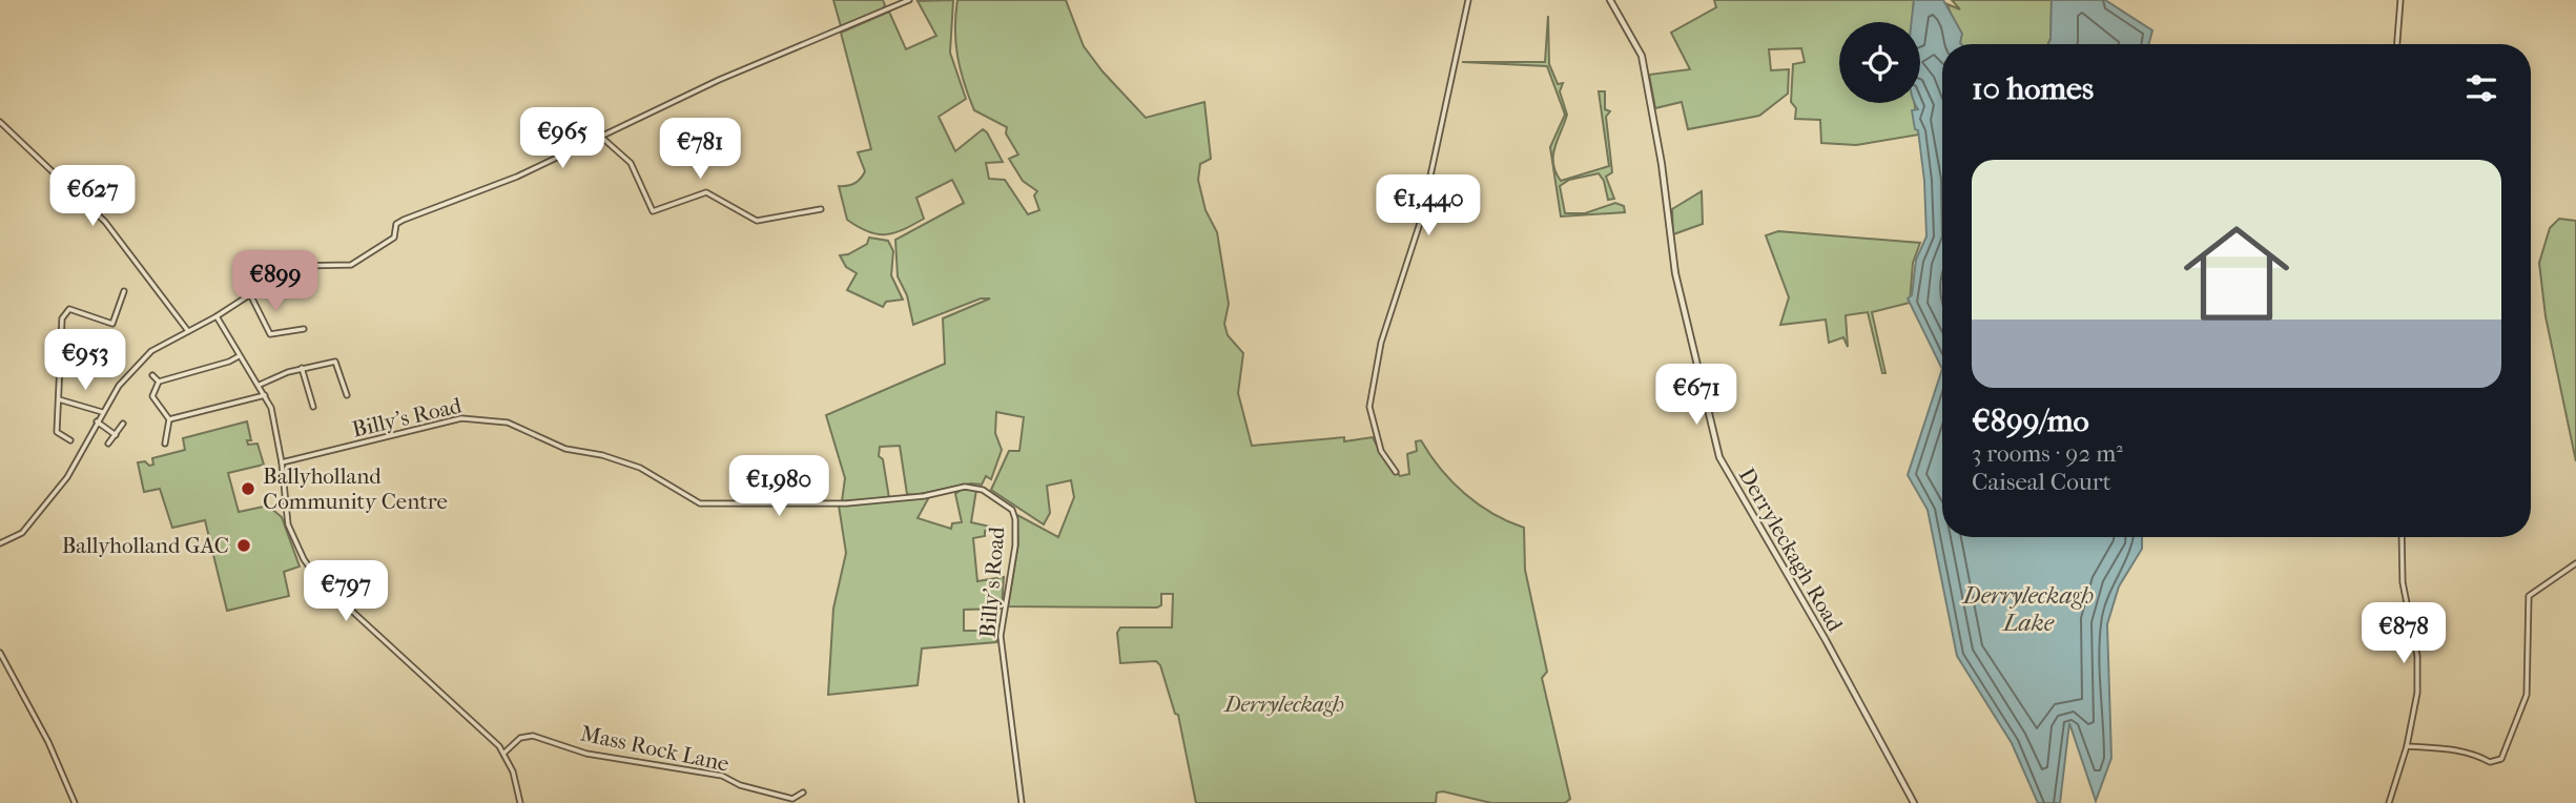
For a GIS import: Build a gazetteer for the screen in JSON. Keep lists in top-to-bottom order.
{
  "streets": {
    "street": ["Billy's Road", "Derryleckagh Road", "Mass Rock Lane"]
  },
  "water": ["Derryleckagh Lake"],
  "parks": ["Derryleckagh"],
  "places": ["Ballyholland Community Centre", "Ballyholland GAC"],
  "page": {
    "heading": "10 homes",
    "price": [
      "€965",
      "€781",
      "€627",
      "€1,440",
      "€899",
      "€953",
      "€671",
      "€1,980",
      "€797",
      "€878"
    ],
    "list": [
      {
        "name": "€899/mo",
        "note": "3 rooms · 92 m² · Caiseal Court"
      }
    ]
  }
}
